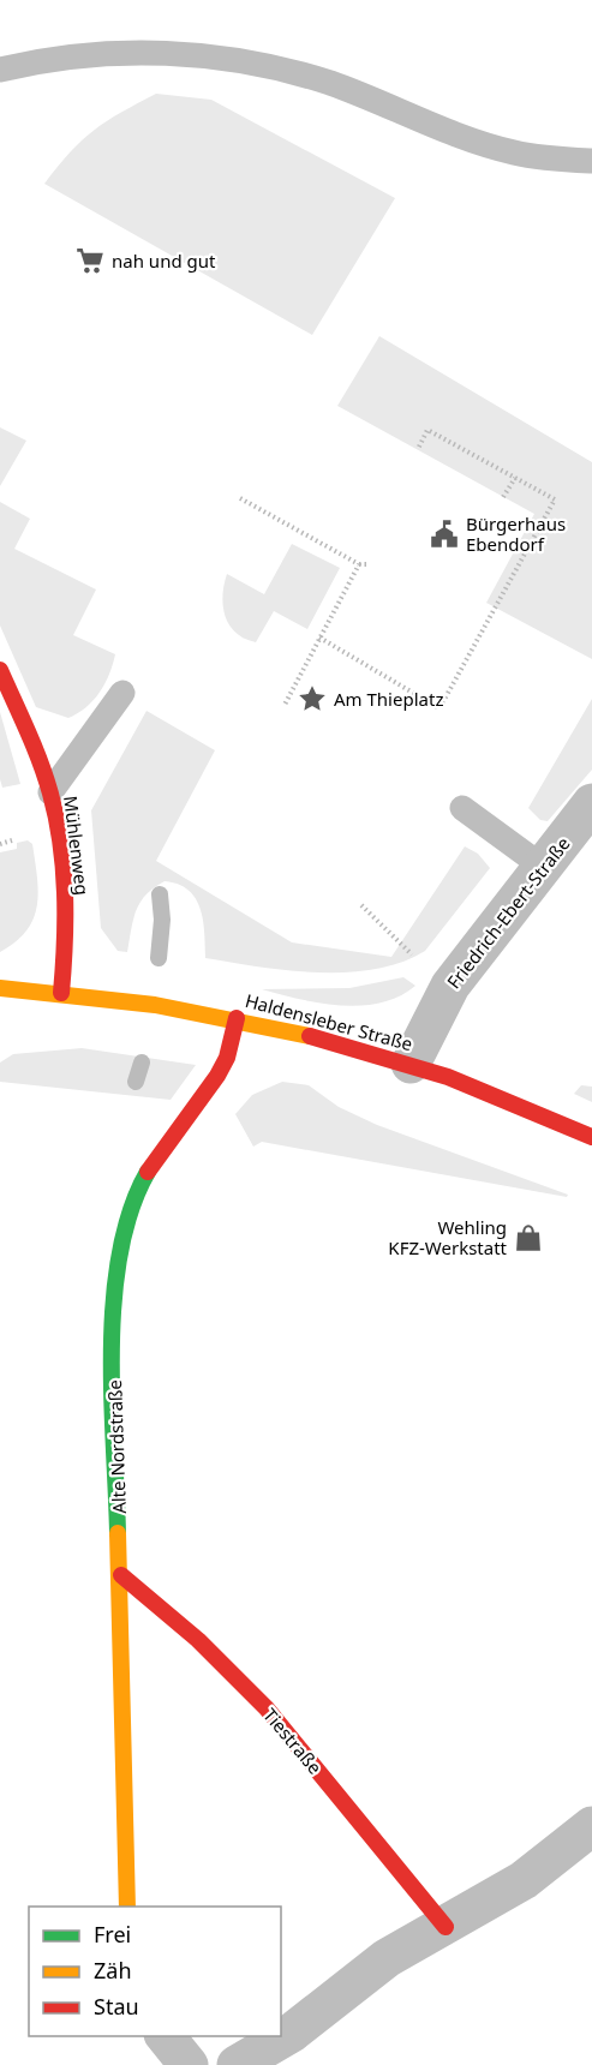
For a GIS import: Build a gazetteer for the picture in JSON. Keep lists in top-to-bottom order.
{
  "streets": {
    "street": [
      "Mühlenweg",
      "Friedrich-Ebert-Straße",
      "Haldensleber Straße",
      "Alte Nordstraße",
      "Tiestraße"
    ]
  },
  "crossings": [
    ["Mühlenweg", "Haldensleber Straße"],
    ["Friedrich-Ebert-Straße", "Haldensleber Straße"],
    ["Haldensleber Straße", "Alte Nordstraße"],
    ["Alte Nordstraße", "Tiestraße"]
  ],
  "places": {
    "supermarket": ["nah und gut"],
    "public building": ["Bürgerhaus Ebendorf"],
    "place": ["Am Thieplatz"],
    "shop": ["Wehling KFZ-Werkstatt"]
  },
  "legend": ["Frei", "Zäh", "Stau"]
}
